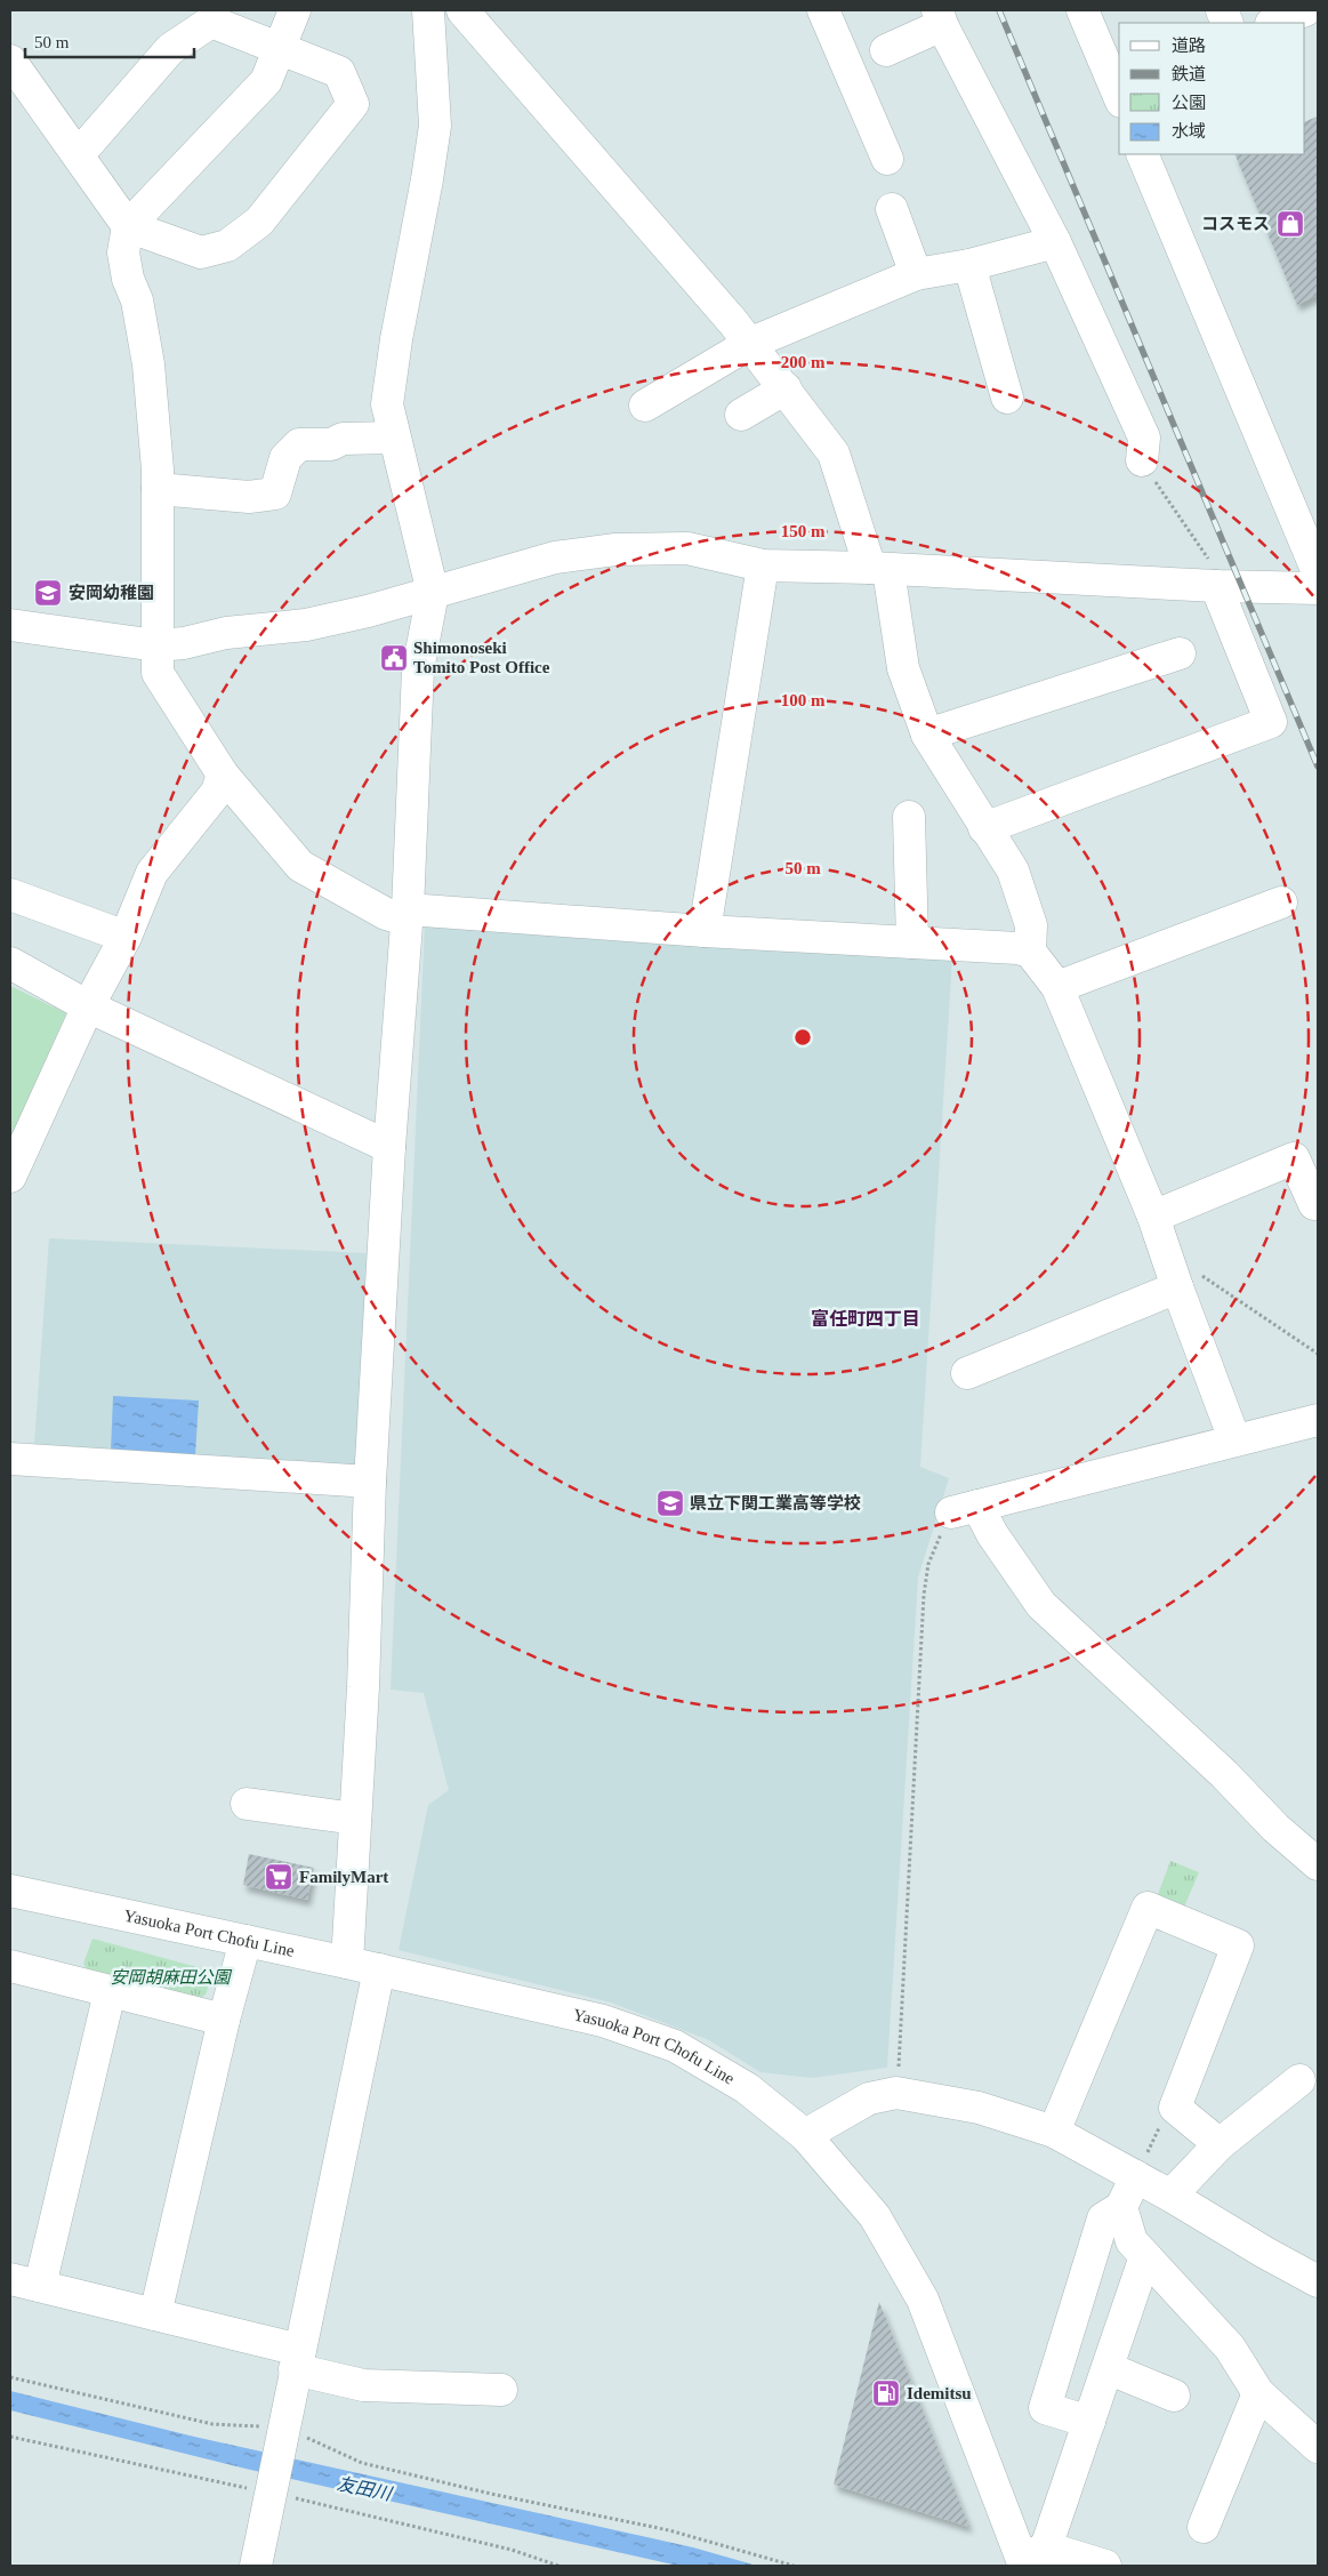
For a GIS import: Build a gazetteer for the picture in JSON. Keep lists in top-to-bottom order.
{
  "streets": {
    "street": ["Yasuoka Port Chofu Line"]
  },
  "districts": ["富任町四丁目"],
  "water": ["友田川"],
  "parks": ["安岡胡麻田公園"],
  "places": {
    "shop": ["コスモス"],
    "school or university": ["安岡幼稚園", "県立下関工業高等学校"],
    "public building": ["Shimonoseki Tomito Post Office"],
    "supermarket": ["FamilyMart"],
    "fuel station": ["Idemitsu"]
  },
  "legend": [
    "道路",
    "鉄道",
    "公園",
    "水域"
  ],
  "scale_bar": "50 m",
  "rings": [
    "200 m",
    "150 m",
    "100 m",
    "50 m"
  ]
}
